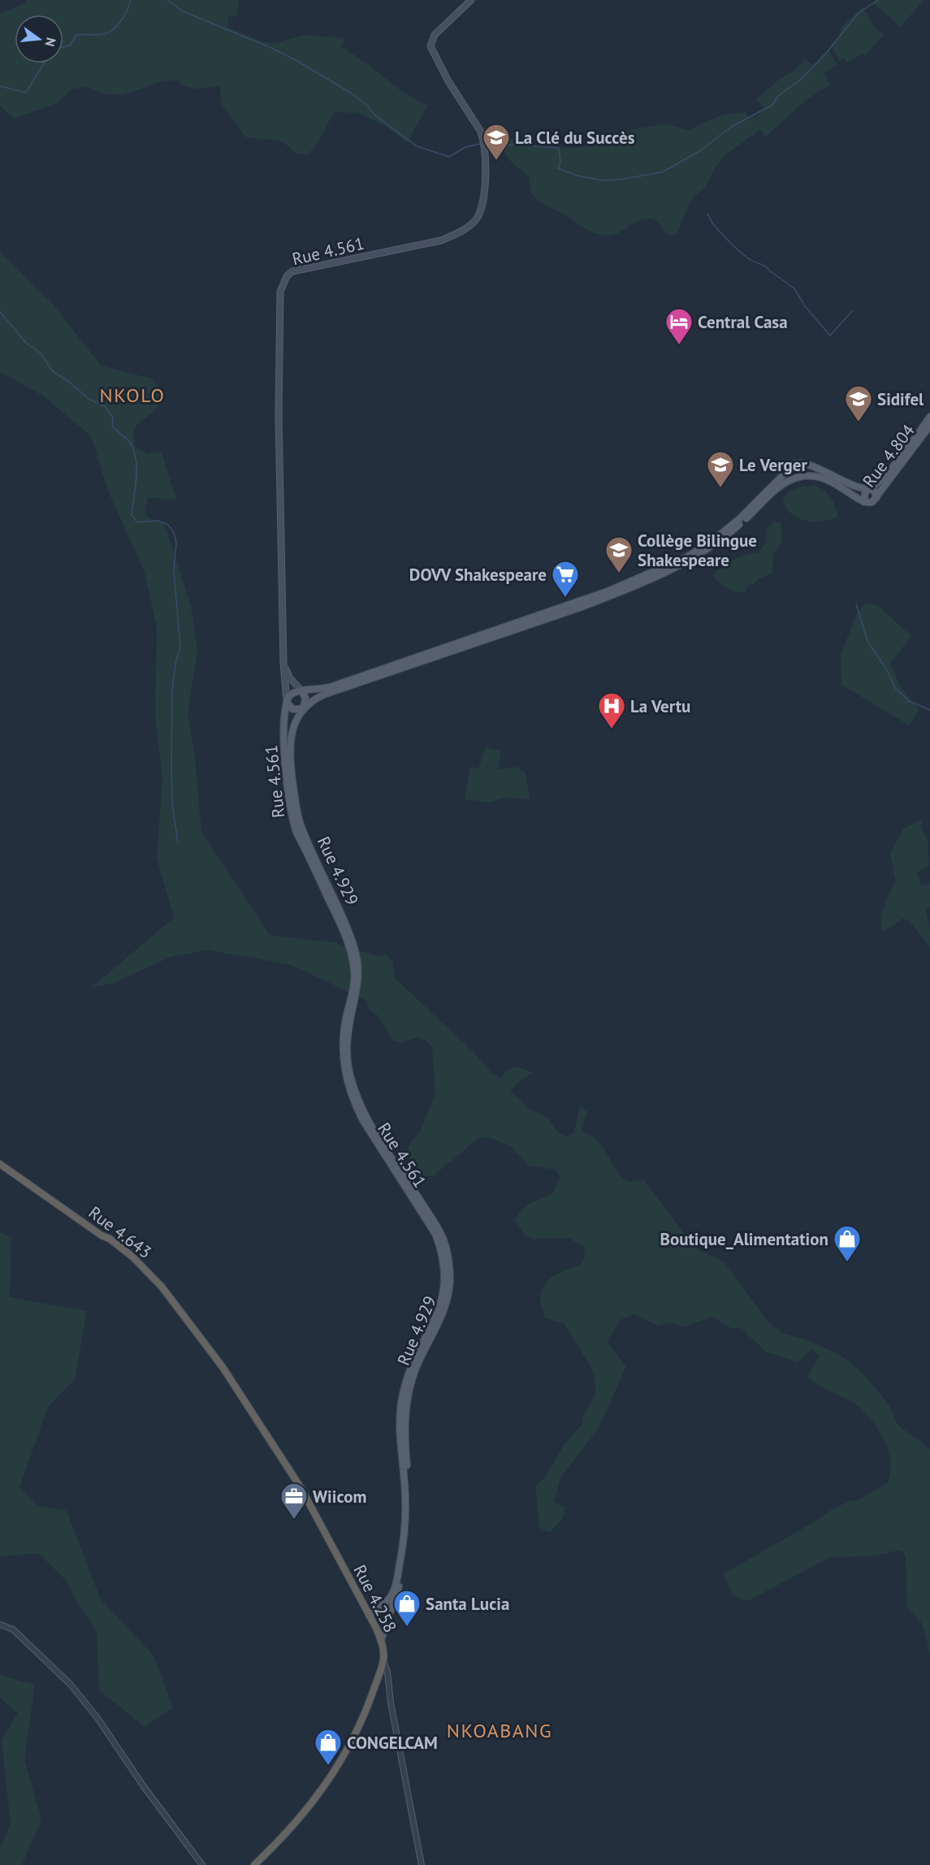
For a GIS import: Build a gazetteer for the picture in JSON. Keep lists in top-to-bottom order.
{
  "streets": {
    "highway": ["Rue 4.643", "Rue 4.258"],
    "main road": ["Rue 4.561", "Rue 4.804", "Rue 4.929"]
  },
  "crossings": [
    ["Rue 4.561", "Rue 4.929"],
    ["Rue 4.561", "Rue 4.258"],
    ["Rue 4.929", "Rue 4.258"],
    ["Rue 4.643", "Rue 4.258"]
  ],
  "districts": ["NKOLO", "NKOABANG"],
  "places": {
    "school or university": [
      "La Clé du Succès",
      "Sidifel",
      "Le Verger",
      "Collège Bilingue Shakespeare"
    ],
    "hotel": ["Central Casa"],
    "supermarket": ["DOVV Shakespeare"],
    "hospital": ["La Vertu"],
    "shop": ["Boutique_Alimentation", "Santa Lucia", "CONGELCAM"],
    "office": ["Wiicom"]
  },
  "north": "right"
}
